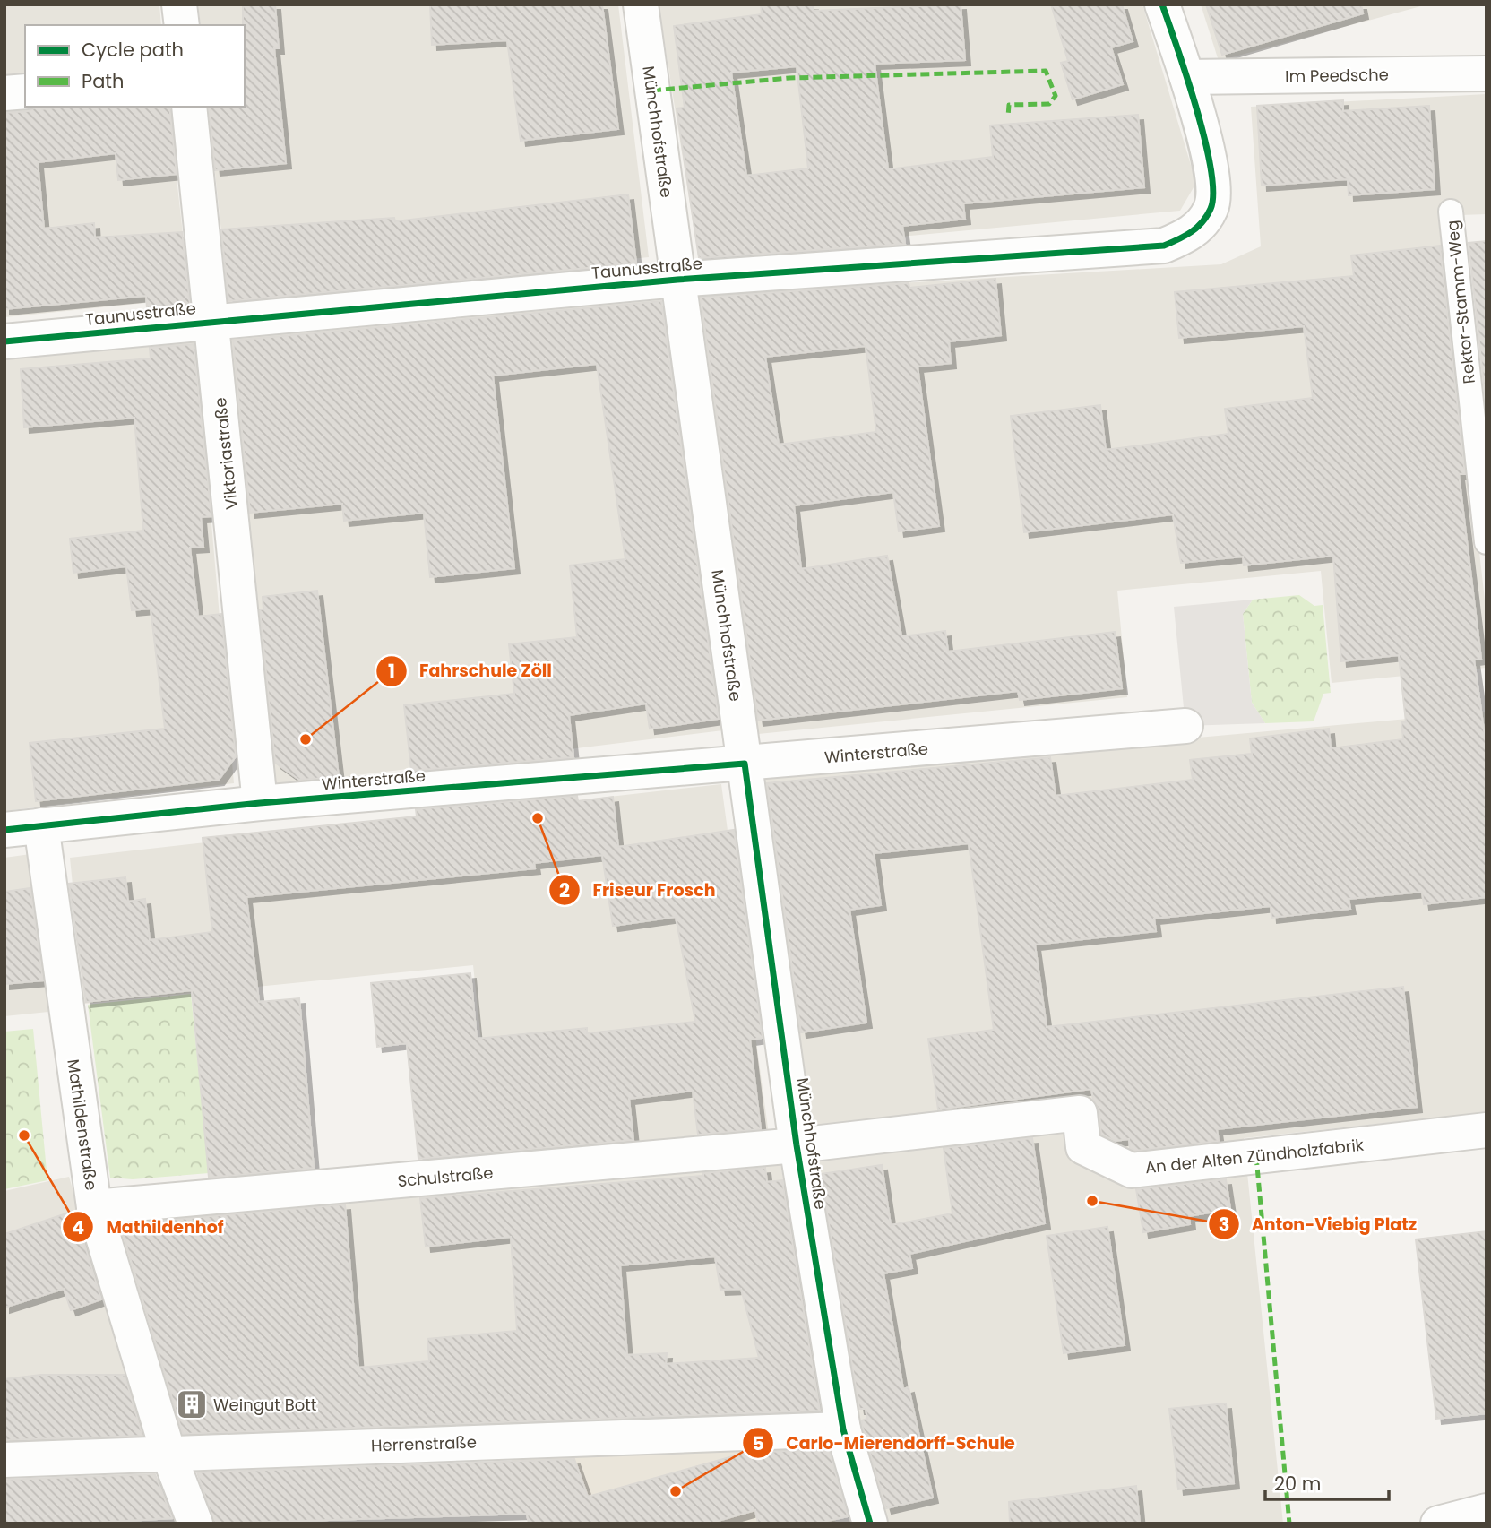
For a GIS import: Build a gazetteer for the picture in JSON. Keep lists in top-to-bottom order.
{
  "streets": {
    "street": [
      "Im Peedsche",
      "Münchhofstraße",
      "Taunusstraße",
      "Viktoriastraße",
      "Winterstraße",
      "Mathildenstraße",
      "An der Alten Zündholzfabrik",
      "Schulstraße",
      "Herrenstraße"
    ],
    "lane": ["Rektor-Stamm-Weg"]
  },
  "crossings": [
    ["Im Peedsche", "Taunusstraße"],
    ["Münchhofstraße", "Taunusstraße"],
    ["Münchhofstraße", "Winterstraße"],
    ["Münchhofstraße", "An der Alten Zündholzfabrik"],
    ["Münchhofstraße", "Schulstraße"],
    ["Münchhofstraße", "Herrenstraße"],
    ["Taunusstraße", "Viktoriastraße"],
    ["Viktoriastraße", "Winterstraße"],
    ["Winterstraße", "Mathildenstraße"],
    ["Mathildenstraße", "Schulstraße"],
    ["Mathildenstraße", "Herrenstraße"],
    ["An der Alten Zündholzfabrik", "Schulstraße"]
  ],
  "places": {
    "other": [
      "Fahrschule Zöll",
      "Friseur Frosch",
      "Mathildenhof",
      "Anton-Viebig Platz",
      "Carlo-Mierendorff-Schule"
    ],
    "building": ["Weingut Bott"]
  },
  "legend": ["Cycle path", "Path"],
  "scale_bar": "20 m"
}
